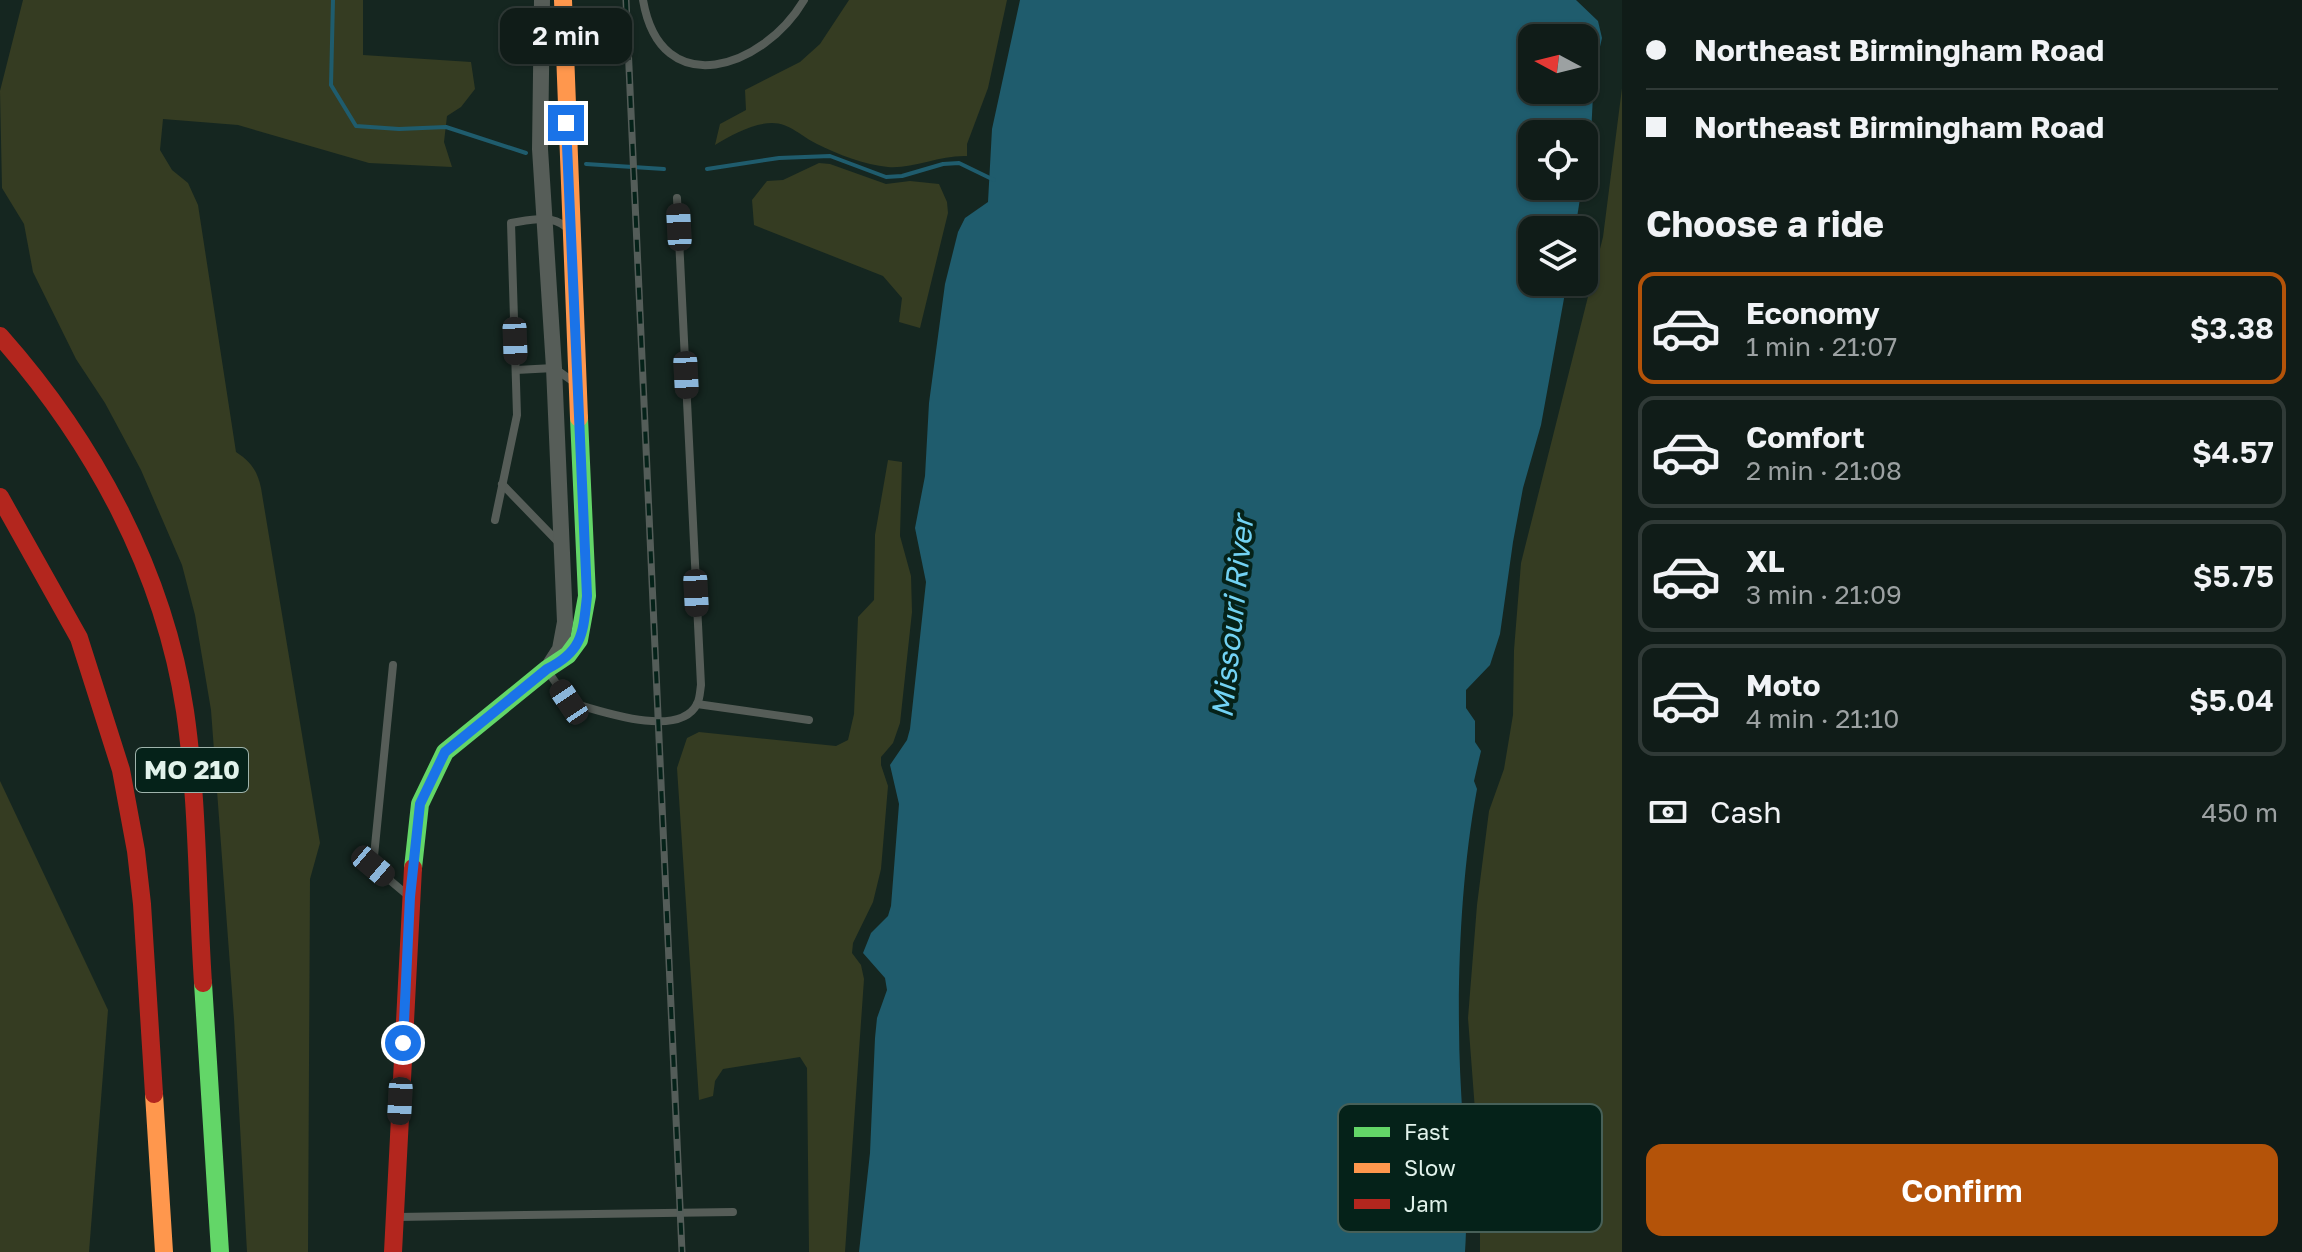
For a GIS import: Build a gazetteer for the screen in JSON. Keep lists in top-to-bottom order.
{
  "streets": {
    "main road": ["MO 210"]
  },
  "water": ["Missouri River"],
  "legend": ["Fast", "Slow", "Jam"],
  "north": "left",
  "page": {
    "banner": ["Northeast Birmingham Road", "Northeast Birmingham Road"],
    "bubble": "2 min",
    "heading": "Choose a ride",
    "list": [
      {
        "name": "Economy",
        "note": "1 min · 21:07",
        "value": "$3.38"
      },
      {
        "name": "Comfort",
        "note": "2 min · 21:08",
        "value": "$4.57"
      },
      {
        "name": "XL",
        "note": "3 min · 21:09",
        "value": "$5.75"
      },
      {
        "name": "Moto",
        "note": "4 min · 21:10",
        "value": "$5.04"
      }
    ],
    "pay": ["Cash", "450 m"],
    "buttons": "Confirm"
  }
}
